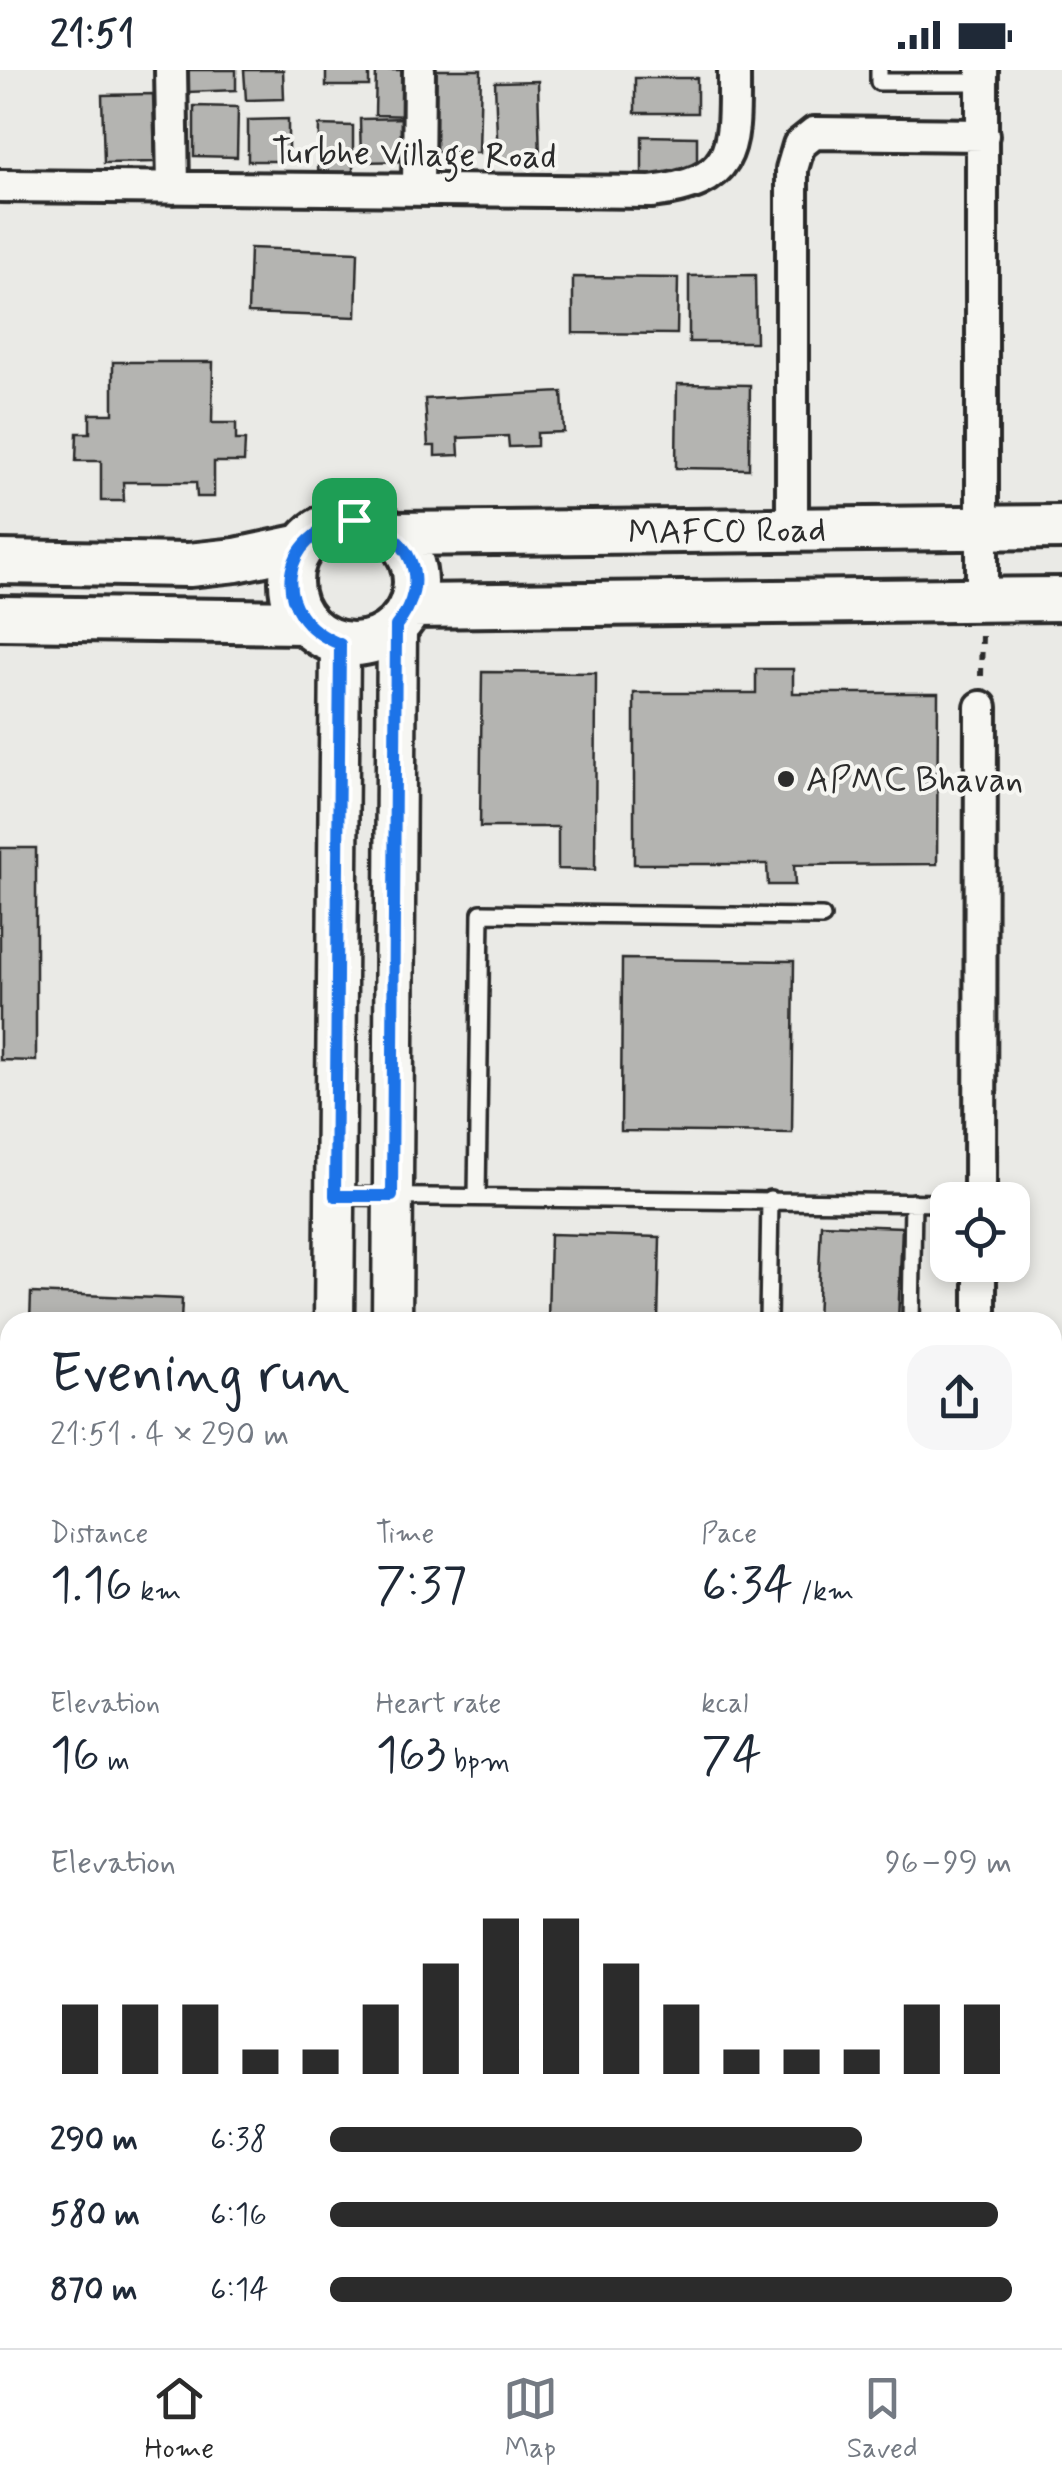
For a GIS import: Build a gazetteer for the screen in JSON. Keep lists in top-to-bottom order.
{
  "streets": {
    "main road": ["MAFCO Road"],
    "street": ["Turbhe Village Road"]
  },
  "places": ["APMC Bhavan"],
  "page": {
    "status": "21:51",
    "heading": ["Evening run", "21:51 · 4 × 290 m"],
    "stats": [
      ["Distance", "1.16 km"],
      ["Time", "7:37"],
      ["Pace", "6:34 /km"],
      ["Elevation", "16 m"],
      ["Heart rate", "163 bpm"],
      ["kcal", "74"]
    ],
    "chart": ["Elevation", "96–99 m"],
    "list": [
      {
        "name": "290 m",
        "note": "6:38"
      },
      {
        "name": "580 m",
        "note": "6:16"
      },
      {
        "name": "870 m",
        "note": "6:14"
      }
    ],
    "tabs": ["Home", "Map", "Saved"]
  }
}
